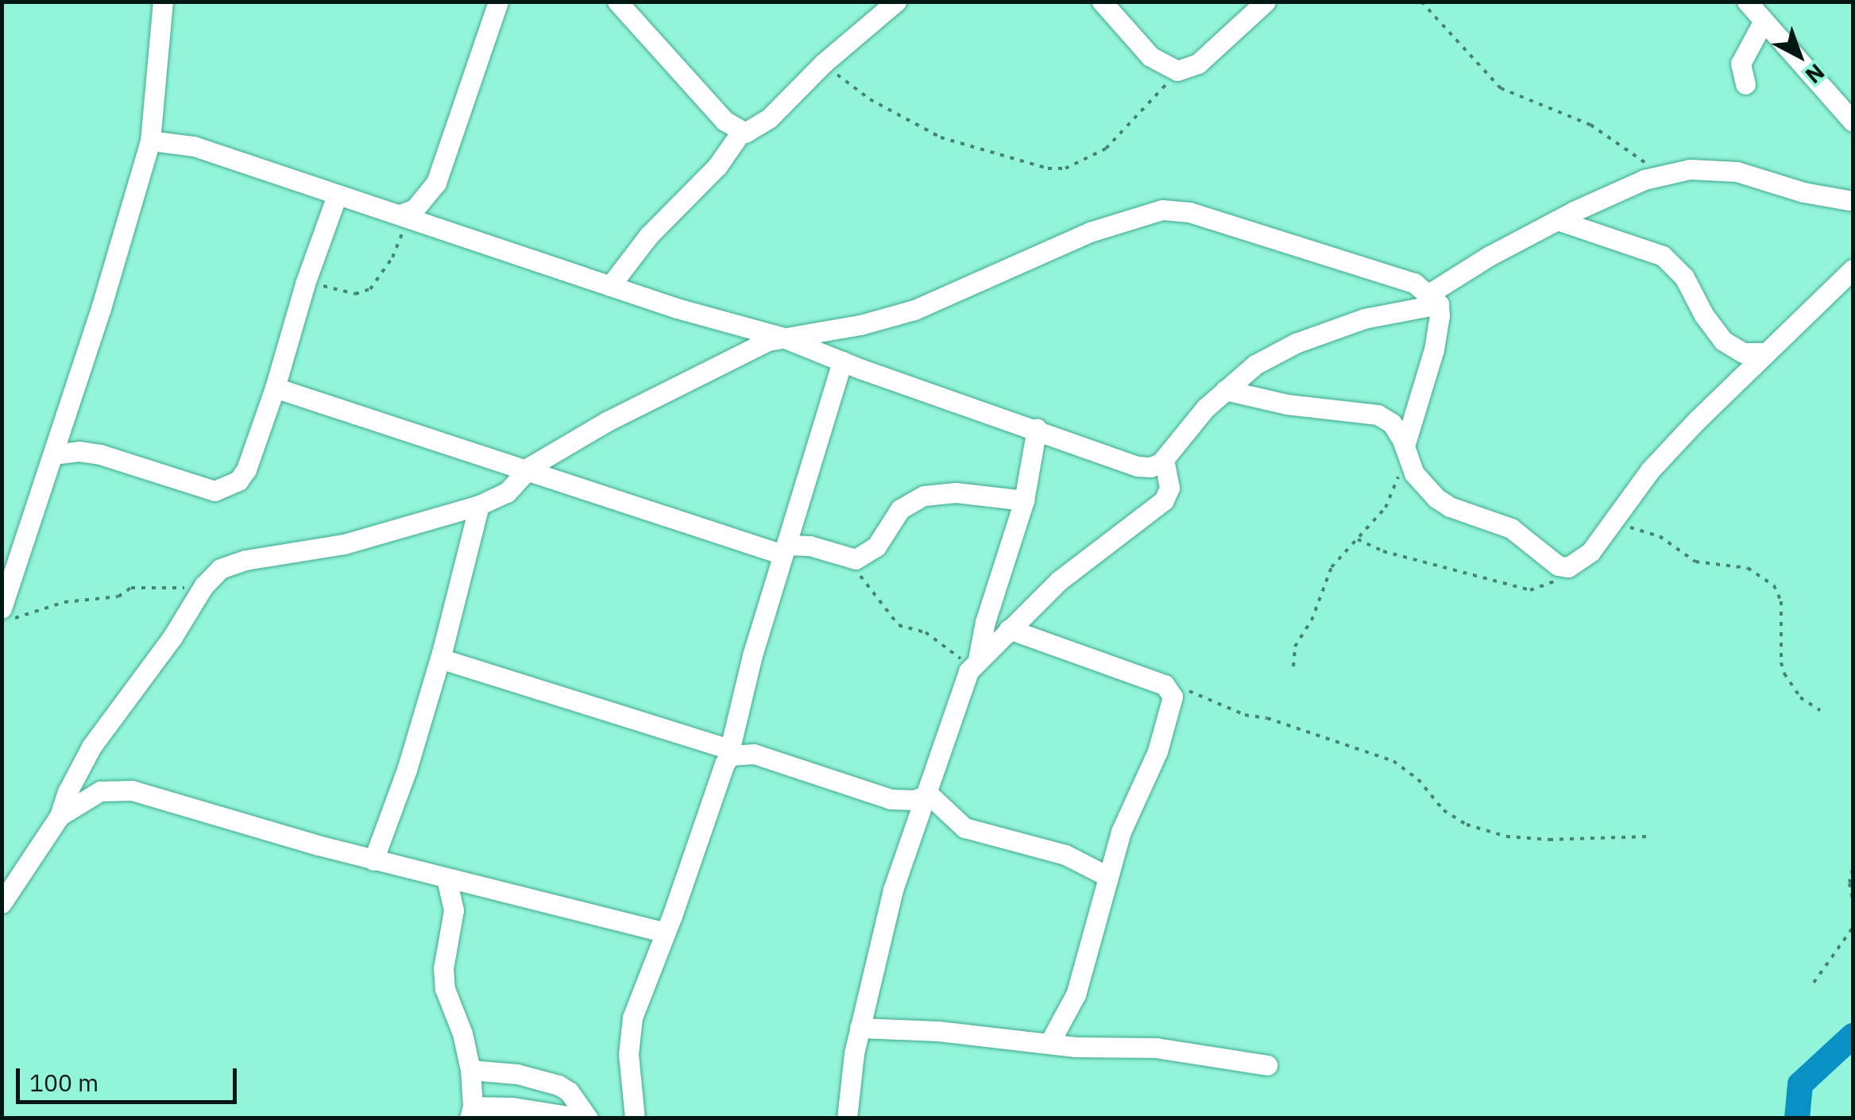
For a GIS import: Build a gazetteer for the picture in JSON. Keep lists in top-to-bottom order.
{
  "scale_bar": "100 m",
  "north": "bottom right"
}
